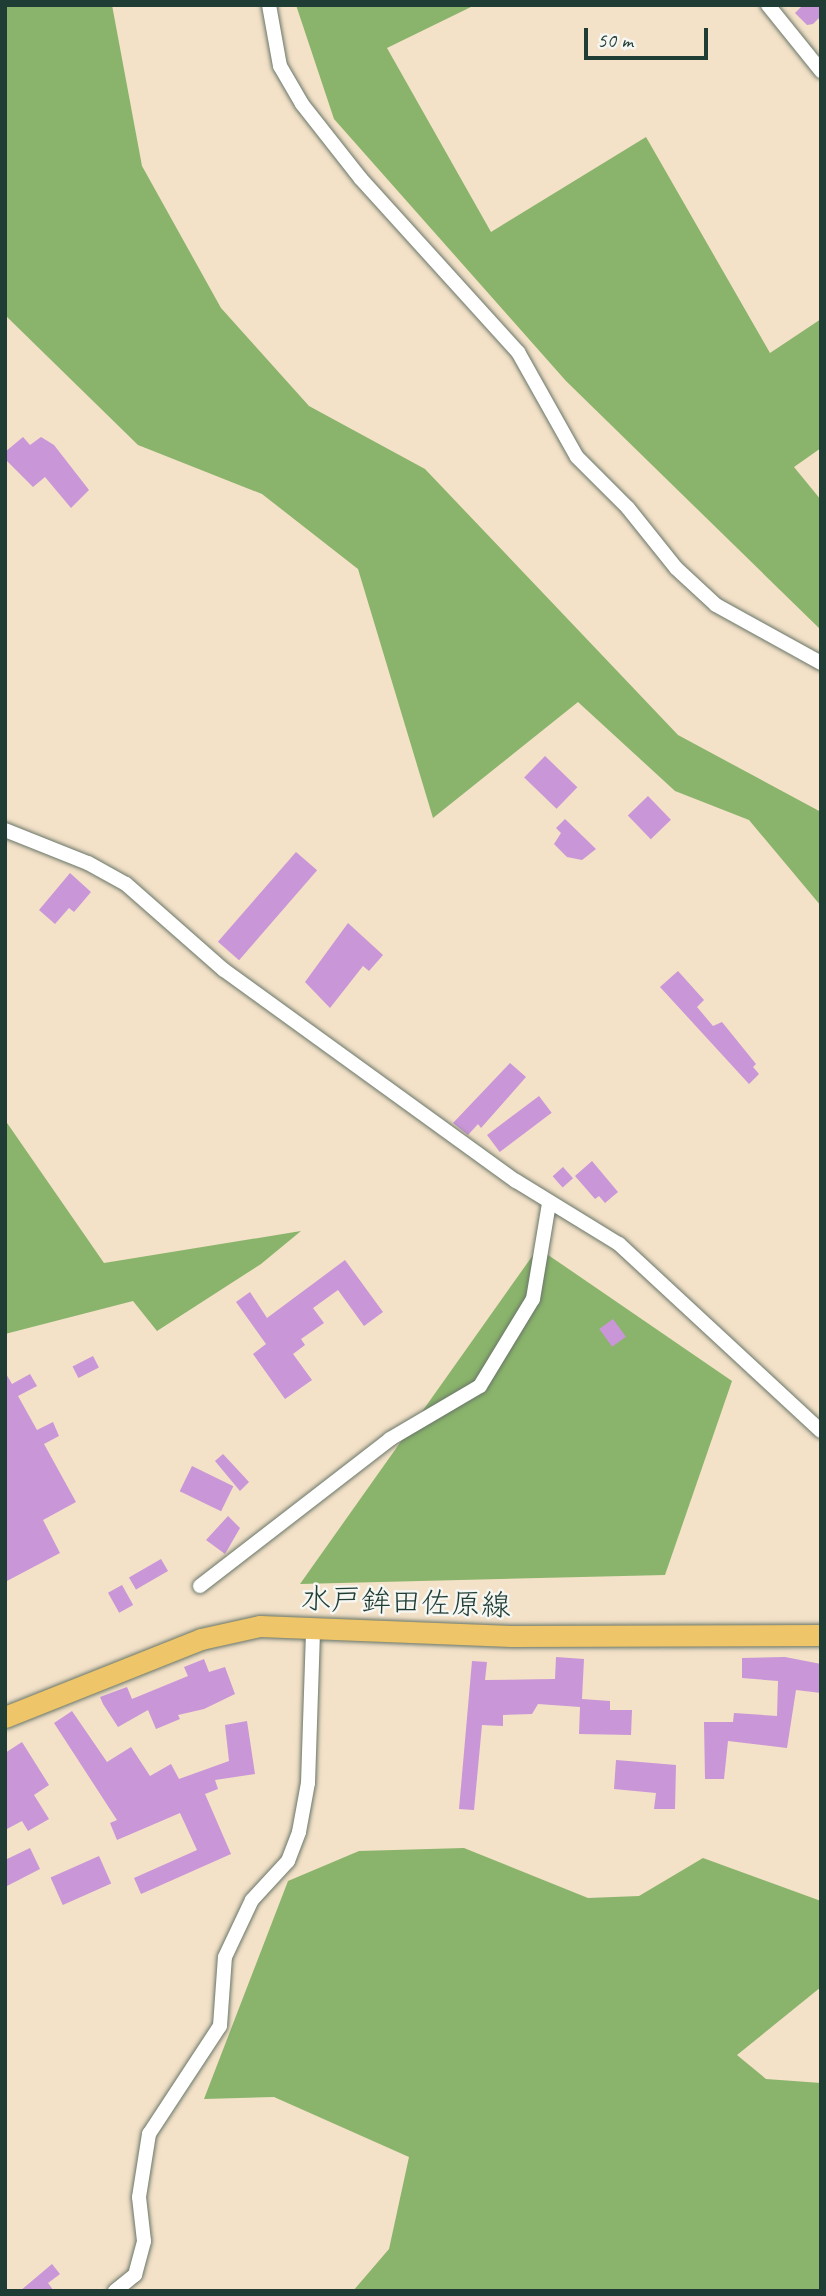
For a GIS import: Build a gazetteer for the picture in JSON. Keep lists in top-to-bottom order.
{
  "streets": {
    "main road": ["水戸鉾田佐原線"]
  },
  "scale_bar": "50 m"
}
